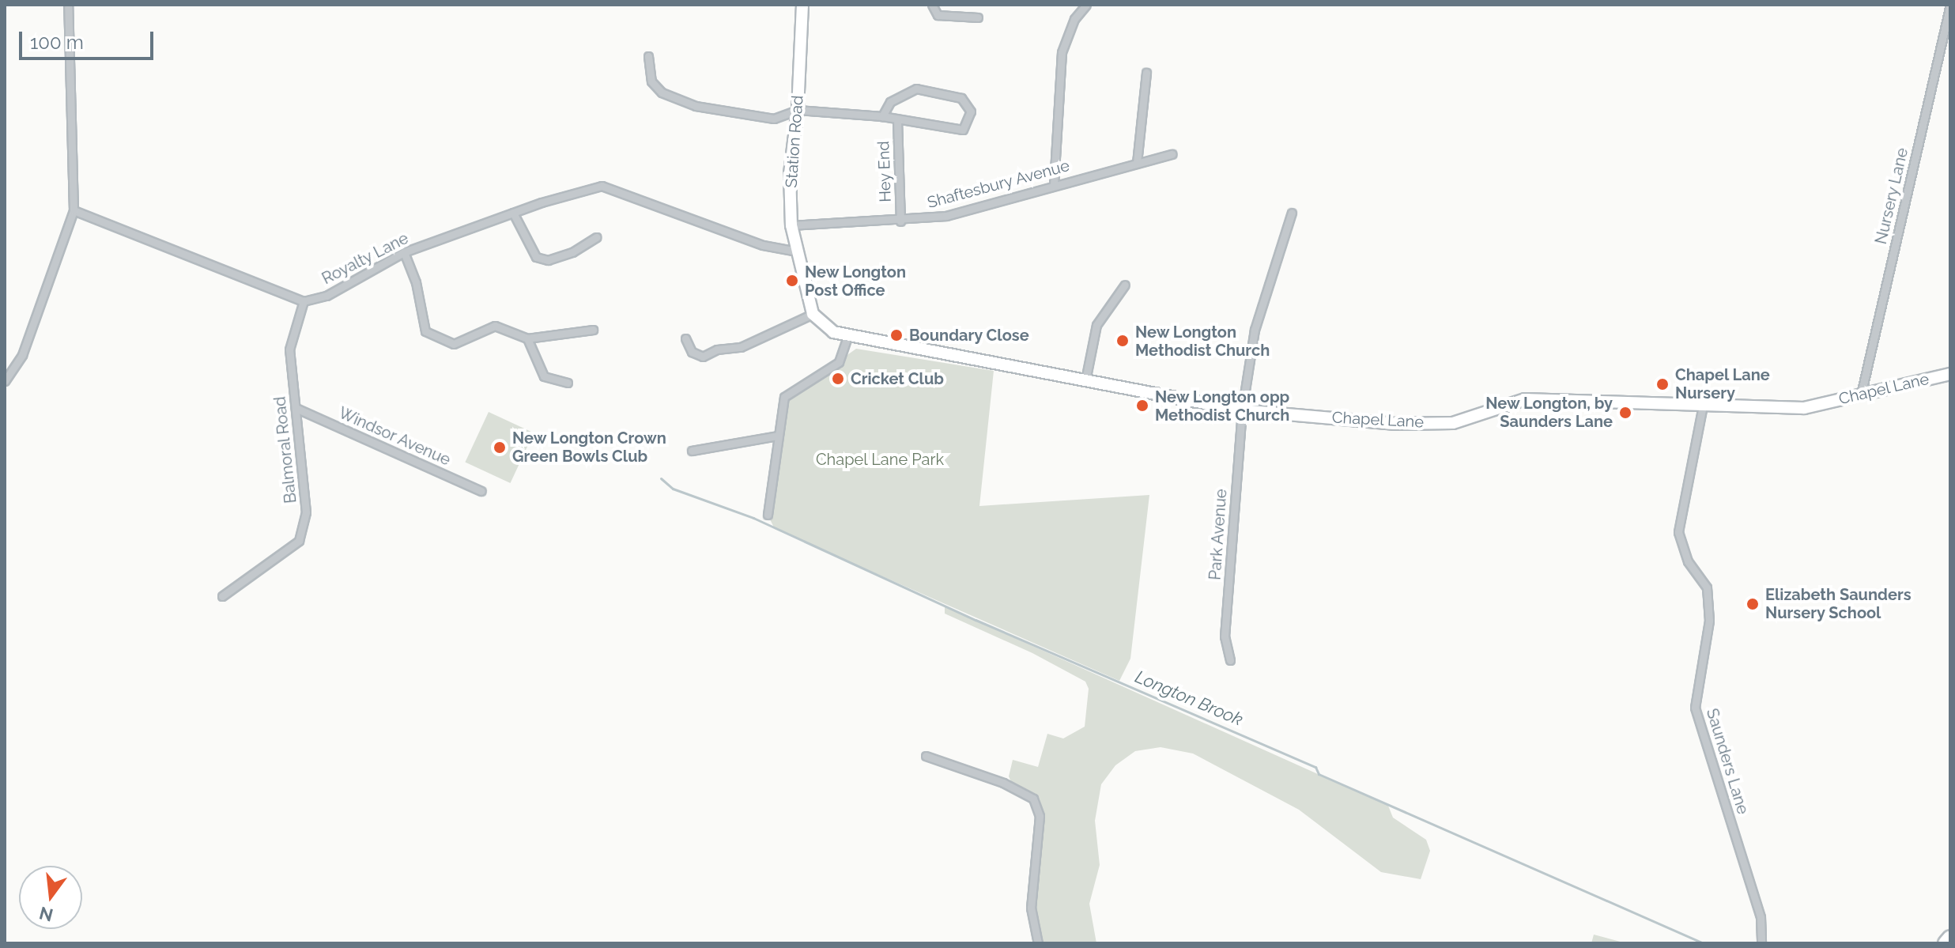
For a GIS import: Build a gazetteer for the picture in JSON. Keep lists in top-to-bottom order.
{
  "streets": {
    "street": [
      "Station Road",
      "Hey End",
      "Shaftesbury Avenue",
      "Nursery Lane",
      "Royalty Lane",
      "Chapel Lane",
      "Windsor Avenue",
      "Balmoral Road",
      "Park Avenue",
      "Saunders Lane"
    ]
  },
  "crossings": [
    ["Station Road", "Shaftesbury Avenue"],
    ["Station Road", "Royalty Lane"],
    ["Station Road", "Chapel Lane"],
    ["Hey End", "Shaftesbury Avenue"],
    ["Nursery Lane", "Chapel Lane"],
    ["Royalty Lane", "Balmoral Road"],
    ["Chapel Lane", "Park Avenue"],
    ["Chapel Lane", "Saunders Lane"],
    ["Windsor Avenue", "Balmoral Road"]
  ],
  "water": ["Longton Brook"],
  "parks": ["Chapel Lane Park"],
  "places": [
    "New Longton Post Office",
    "Boundary Close",
    "New Longton Methodist Church",
    "Cricket Club",
    "Chapel Lane Nursery",
    "New Longton opp Methodist Church",
    "New Longton, by Saunders Lane",
    "New Longton Crown Green Bowls Club",
    "Elizabeth Saunders Nursery School"
  ],
  "scale_bar": "100 m",
  "north": "bottom"
}
